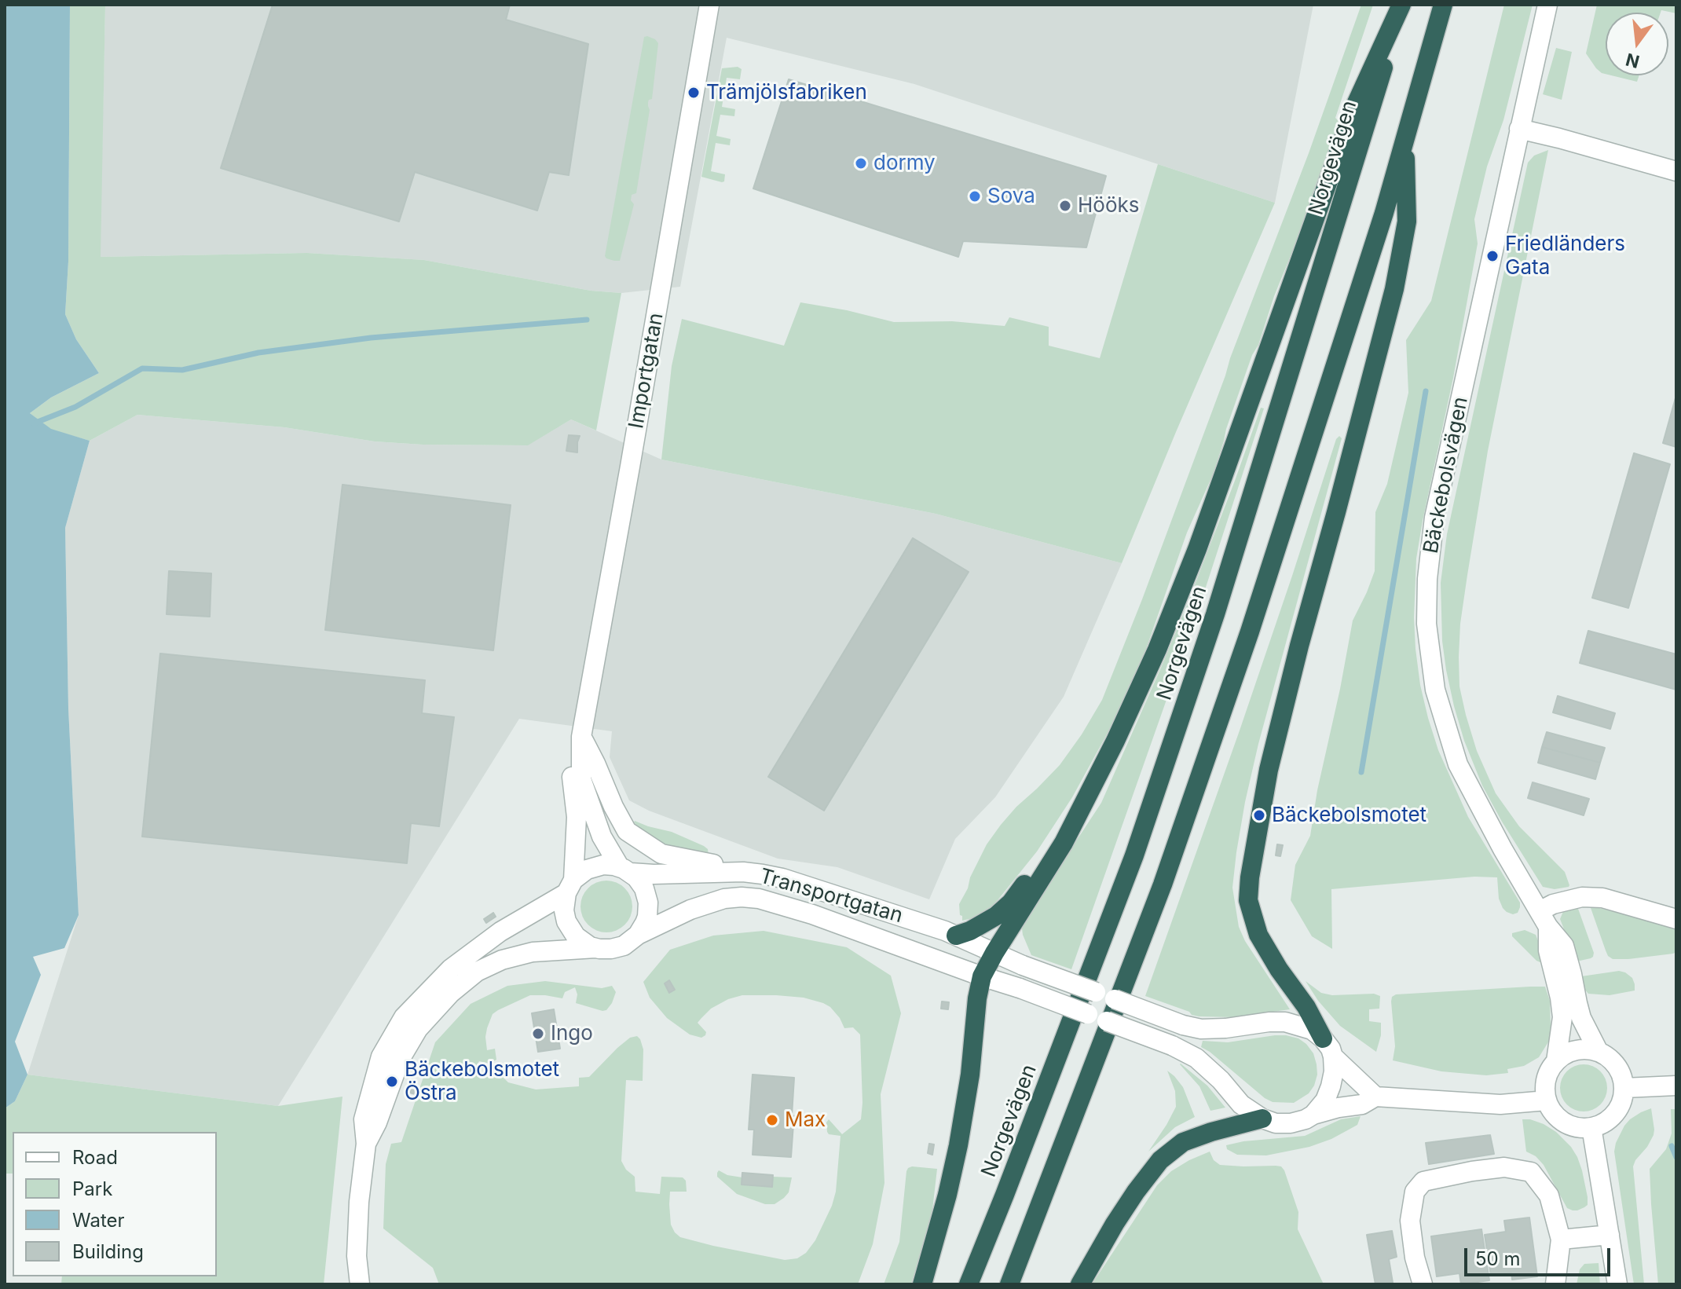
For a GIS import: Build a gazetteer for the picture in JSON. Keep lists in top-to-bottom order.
{
  "streets": {
    "highway": ["Norgevägen"],
    "street": ["Importgatan", "Bäckebolsvägen", "Transportgatan"]
  },
  "crossings": [
    ["Importgatan", "Transportgatan"]
  ],
  "places": [
    "Trämjölsfabriken",
    "dormy",
    "Sova",
    "Hööks",
    "Friedländers Gata",
    "Bäckebolsmotet",
    "Ingo",
    "Bäckebolsmotet Östra",
    "Max"
  ],
  "legend": [
    "Road",
    "Park",
    "Water",
    "Building"
  ],
  "scale_bar": "50 m",
  "north": "bottom"
}
